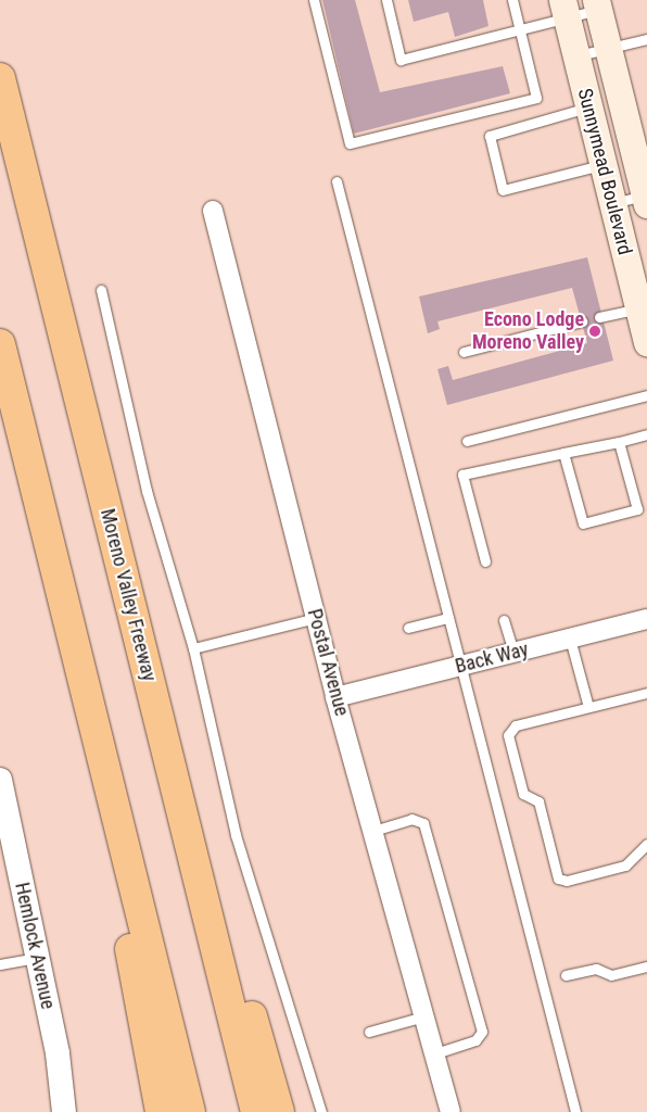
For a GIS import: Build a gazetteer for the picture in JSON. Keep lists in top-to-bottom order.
{
  "streets": {
    "highway": ["Moreno Valley Freeway"],
    "main road": ["Sunnymead Boulevard"],
    "street": ["Back Way", "Postal Avenue", "Hemlock Avenue"]
  },
  "crossings": [
    ["Back Way", "Postal Avenue"]
  ],
  "places": ["Econo Lodge Moreno Valley"]
}
